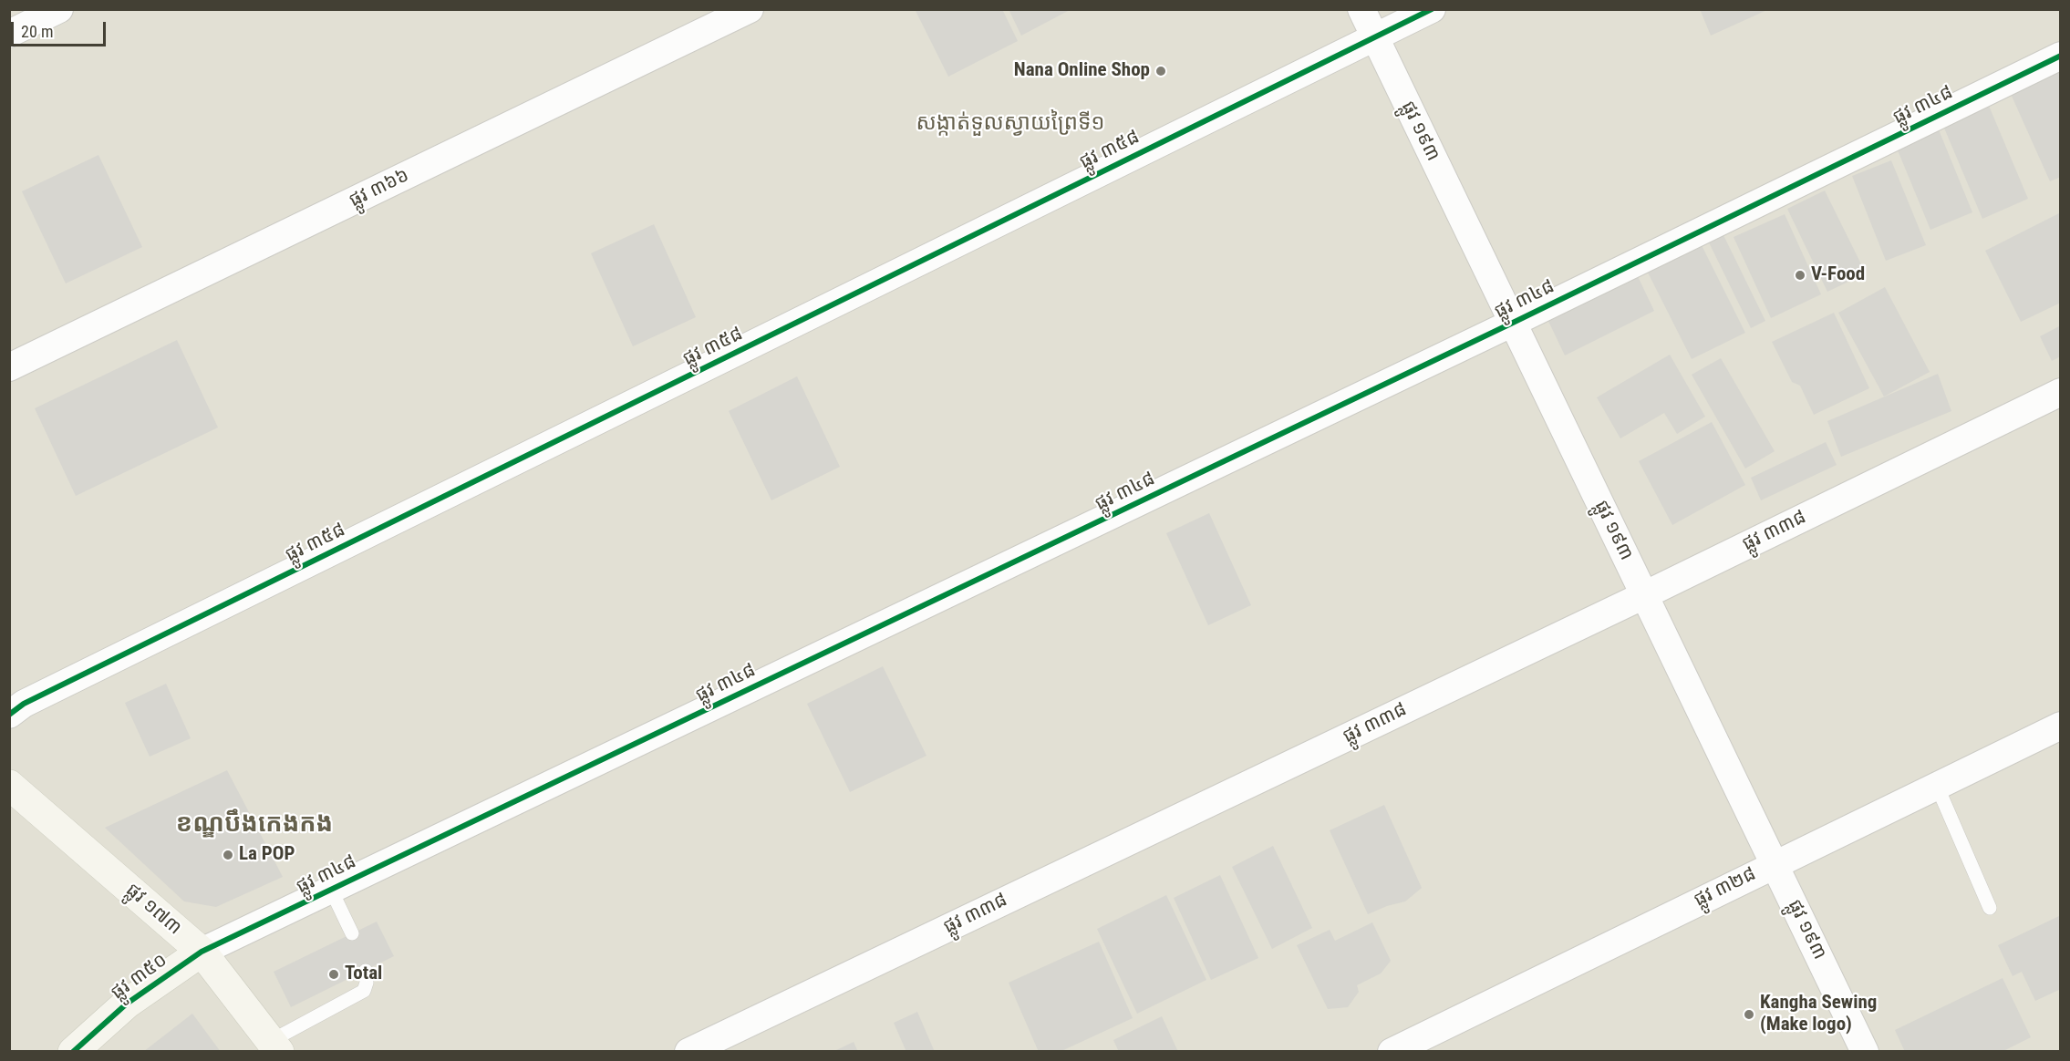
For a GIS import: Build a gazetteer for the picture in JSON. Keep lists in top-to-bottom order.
{
  "streets": {
    "street": [
      "ផ្លូវ ៣៤៨",
      "ផ្លូវ ១៩៣",
      "ផ្លូវ ៣៥៨",
      "ផ្លូវ ៣៦៦",
      "ផ្លូវ ៣៣៨",
      "ផ្លូវ ៣២៨",
      "ផ្លូវ ១៧៣",
      "ផ្លូវ ៣៥០"
    ]
  },
  "crossings": [
    ["ផ្លូវ ៣៤៨", "ផ្លូវ ១៩៣"],
    ["ផ្លូវ ៣៤៨", "ផ្លូវ ១៧៣"],
    ["ផ្លូវ ៣៤៨", "ផ្លូវ ៣៥០"],
    ["ផ្លូវ ១៩៣", "ផ្លូវ ៣៥៨"],
    ["ផ្លូវ ១៩៣", "ផ្លូវ ៣៣៨"],
    ["ផ្លូវ ១៩៣", "ផ្លូវ ៣២៨"],
    ["ផ្លូវ ១៧៣", "ផ្លូវ ៣៥០"]
  ],
  "districts": ["សង្កាត់ទួលស្វាយព្រៃទី១", "ខណ្ឌបឹងកេងកង"],
  "places": [
    "Nana Online Shop",
    "V-Food",
    "La POP",
    "Total",
    "Kangha Sewing (Make logo)"
  ],
  "scale_bar": "20 m"
}
